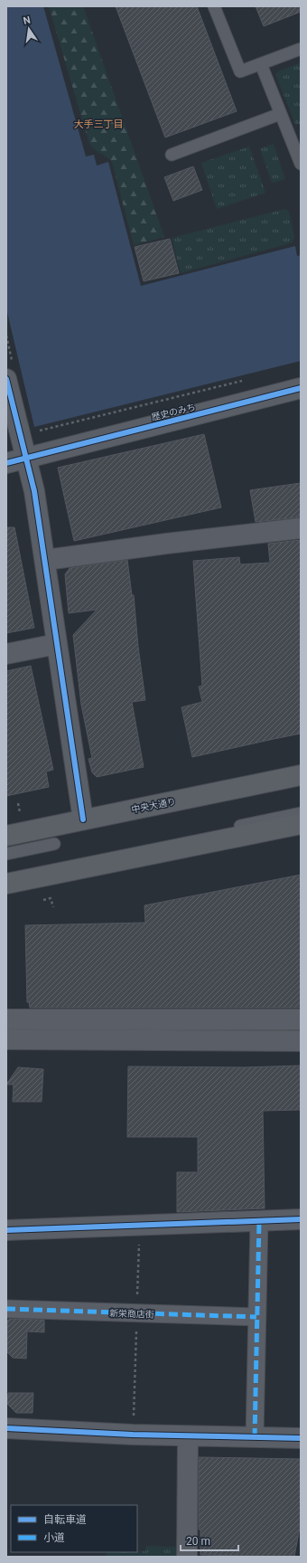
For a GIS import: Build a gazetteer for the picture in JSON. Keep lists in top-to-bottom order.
{
  "streets": {
    "main road": ["中央大通り"],
    "street": ["歴史のみち", "新栄商店街"]
  },
  "districts": ["大手三丁目"],
  "legend": ["自転車道", "小道"],
  "scale_bar": "20 m",
  "north": "top"
}
